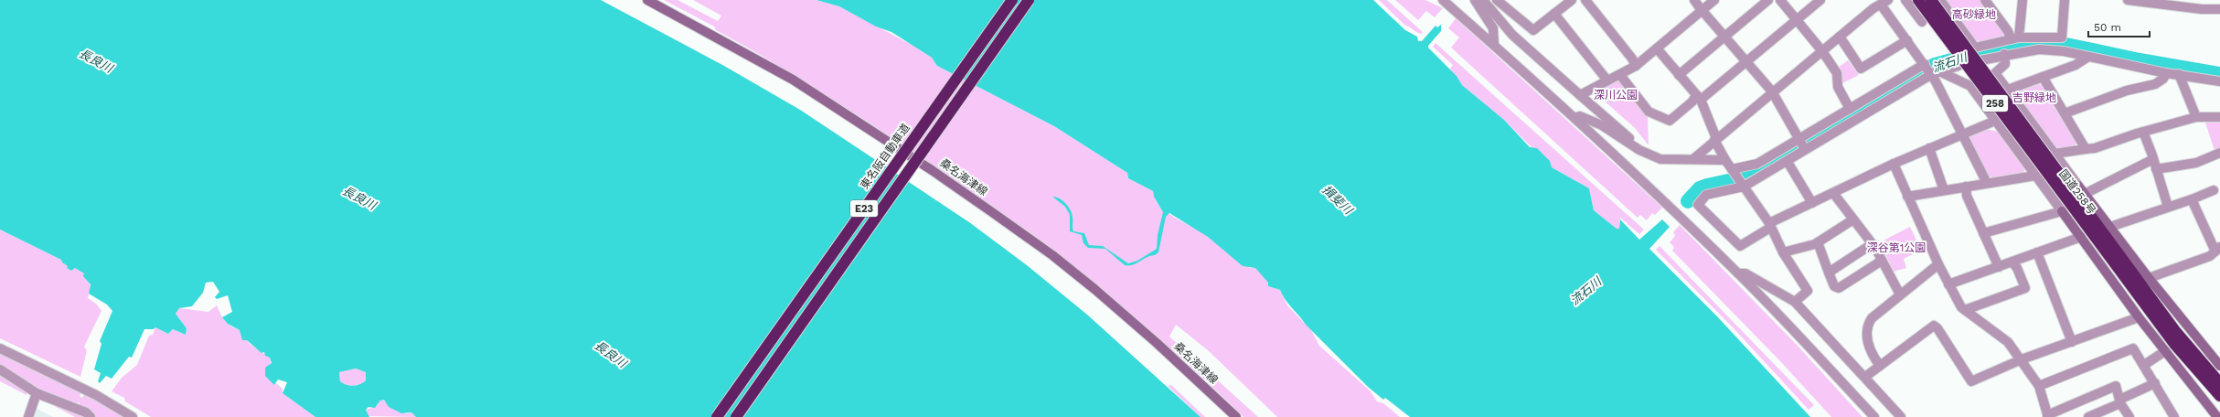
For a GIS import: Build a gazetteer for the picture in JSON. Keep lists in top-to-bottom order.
{
  "streets": {
    "highway": [
      "258",
      "東名阪自動車道",
      "国道258号",
      "E23"
    ],
    "main road": ["桑名海津線"]
  },
  "water": ["長良川", "流石川", "揖斐川"],
  "parks": [
    "高砂緑地",
    "深川公園",
    "吉野緑地",
    "深谷第1公園"
  ],
  "scale_bar": "50 m"
}
